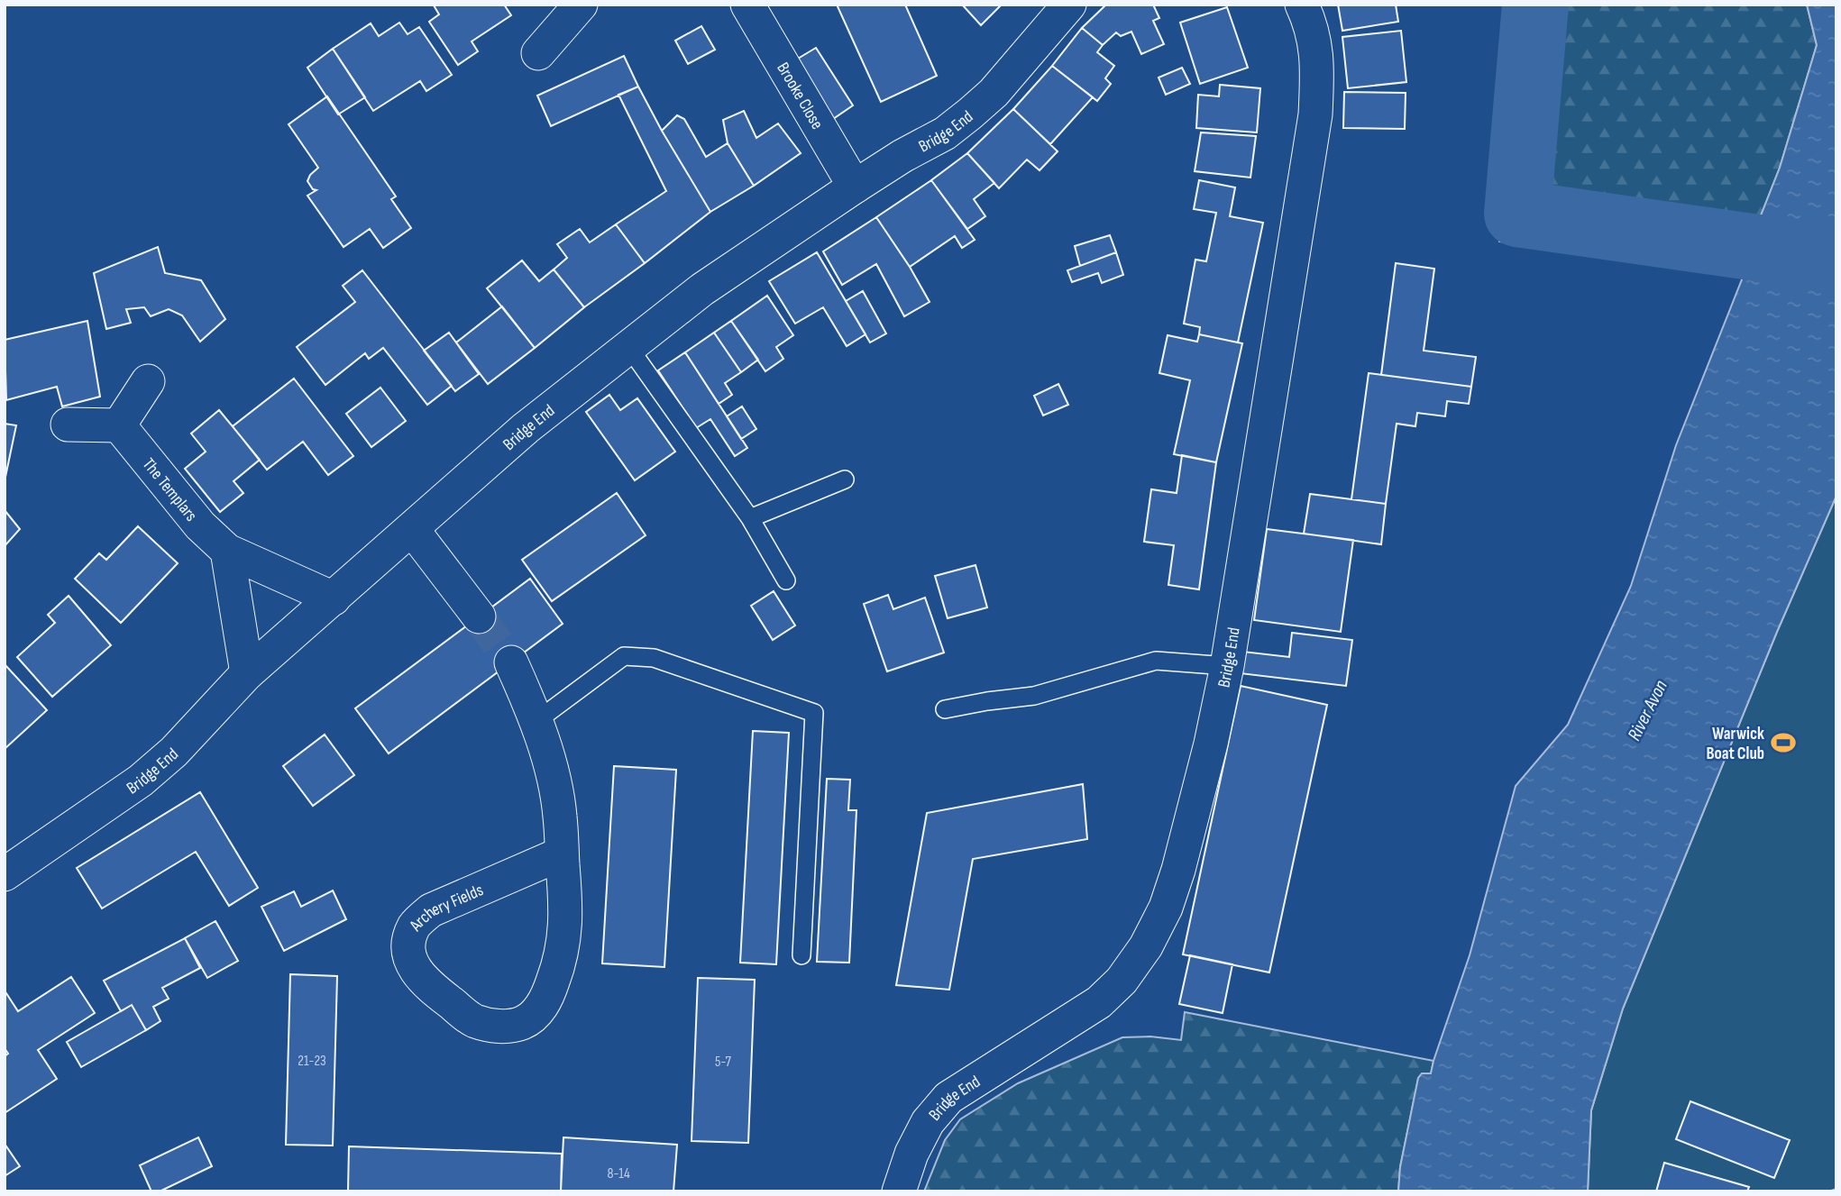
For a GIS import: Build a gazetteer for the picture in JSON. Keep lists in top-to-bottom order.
{
  "streets": {
    "street": [
      "Brooke Close",
      "Bridge End",
      "The Templars",
      "Archery Fields"
    ]
  },
  "crossings": [
    ["Brooke Close", "Bridge End"],
    ["Bridge End", "The Templars"]
  ],
  "water": ["River Avon"],
  "places": {
    "sports": ["Warwick Boat Club"]
  },
  "house_numbers": ["21-23", "5-7", "8-14"]
}
